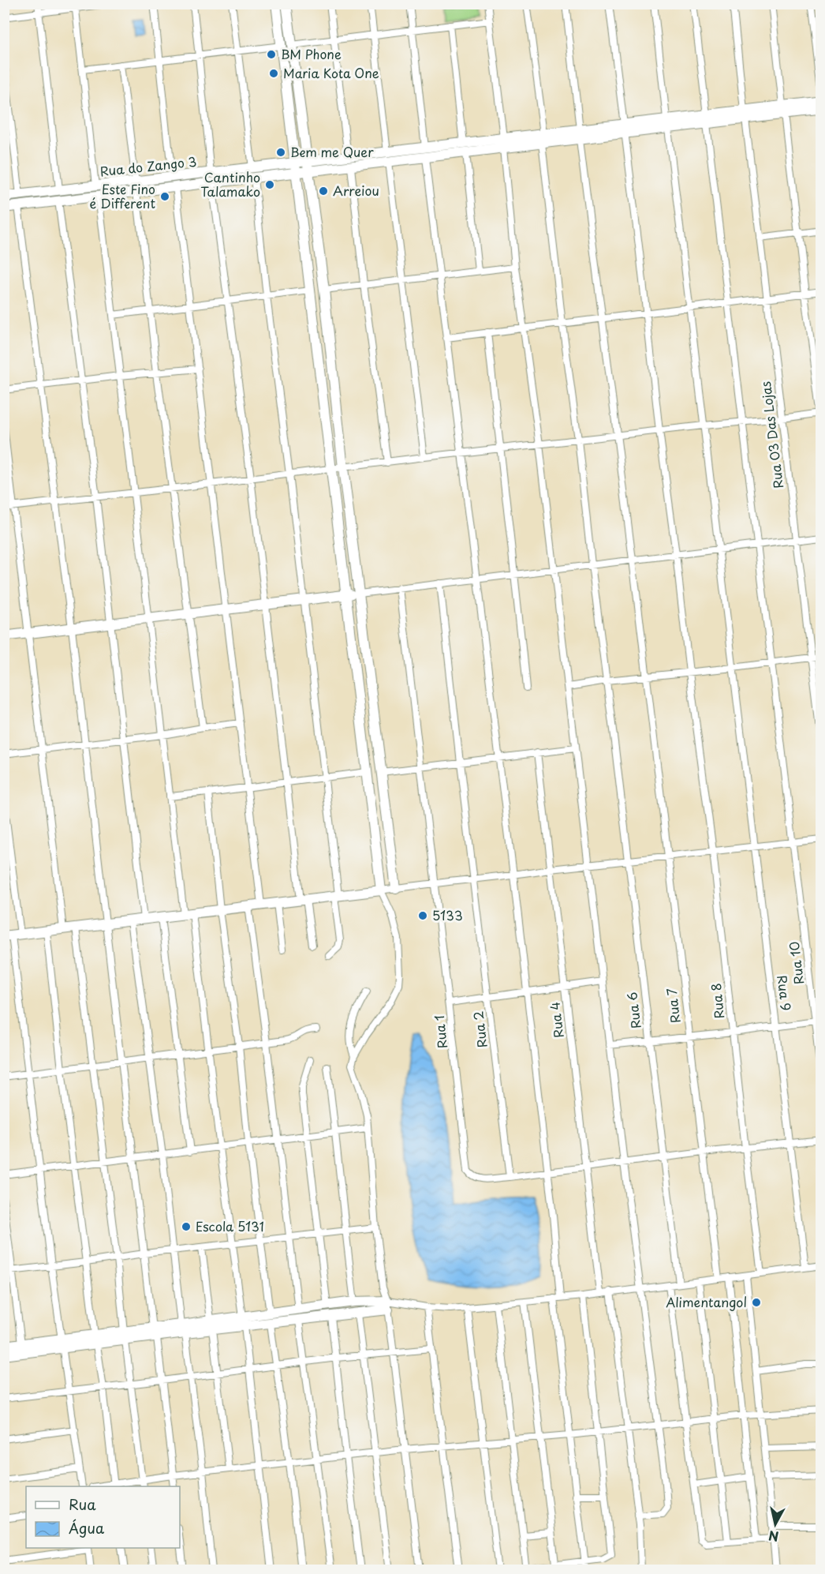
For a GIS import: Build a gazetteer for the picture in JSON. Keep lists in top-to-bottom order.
{
  "streets": {
    "street": [
      "Rua do Zango 3",
      "Rua 03 Das Lojas",
      "Rua 10",
      "Rua 9",
      "Rua 8",
      "Rua 7",
      "Rua 6",
      "Rua 4",
      "Rua 2",
      "Rua 1"
    ]
  },
  "crossings": [
    ["Rua 2", "Rua 1"]
  ],
  "places": [
    "BM Phone",
    "Maria Kota One",
    "Bem me Quer",
    "Cantinho Talamako",
    "Arreiou",
    "Este Fino é Different",
    "5133",
    "Escola 5131",
    "Alimentangol"
  ],
  "legend": ["Rua", "Água"],
  "north": "bottom"
}
